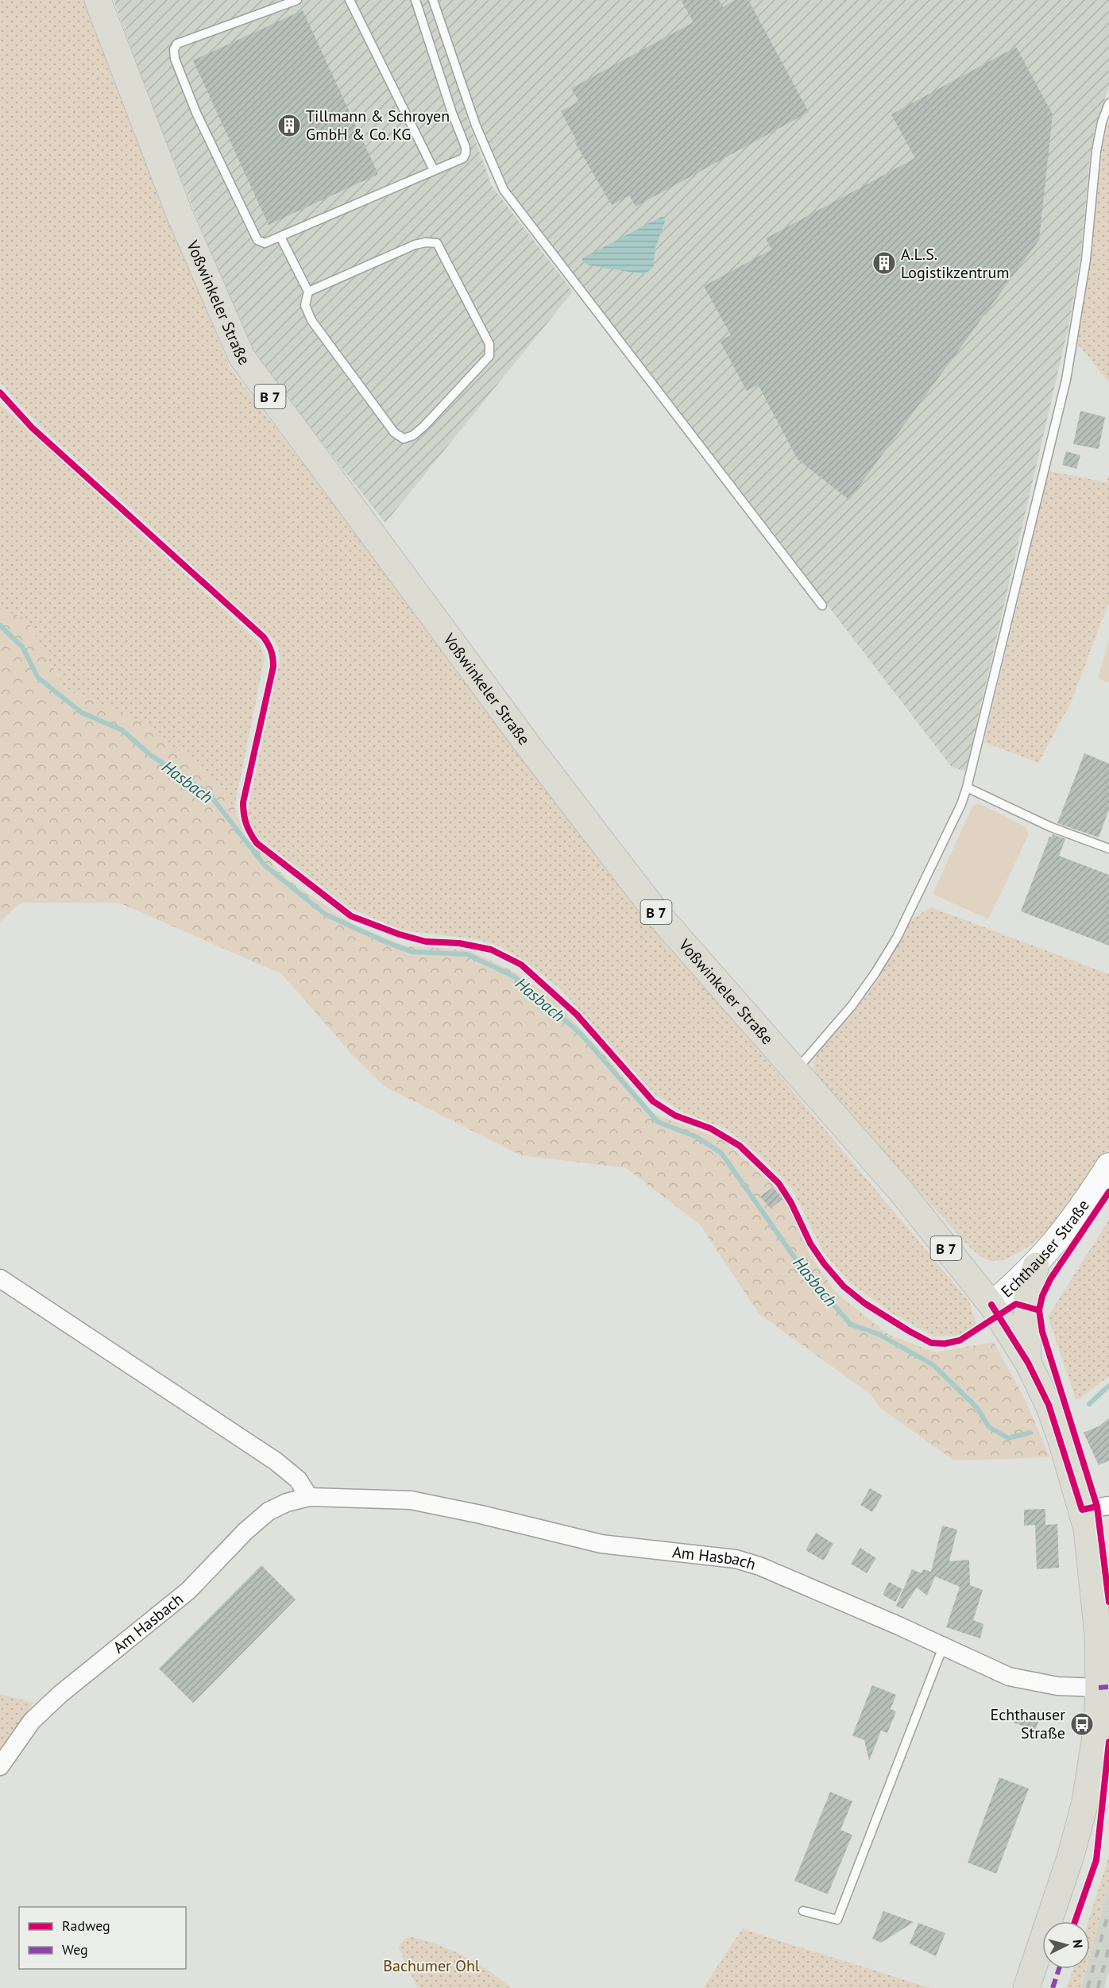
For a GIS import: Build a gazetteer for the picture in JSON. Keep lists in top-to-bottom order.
{
  "streets": {
    "main road": ["Voßwinkeler Straße", "B 7", "Echthauser Straße"],
    "street": ["Am Hasbach"]
  },
  "crossings": [
    ["Voßwinkeler Straße", "B 7"],
    ["Voßwinkeler Straße", "Echthauser Straße"],
    ["B 7", "Echthauser Straße"],
    ["B 7", "Am Hasbach"]
  ],
  "water": ["Hasbach"],
  "parks": ["Bachumer Ohl"],
  "places": {
    "building": ["Tillmann & Schroyen GmbH & Co. KG", "A.L.S. Logistikzentrum"],
    "bus stop": ["Echthauser Straße"]
  },
  "legend": ["Radweg", "Weg"],
  "north": "right"
}
